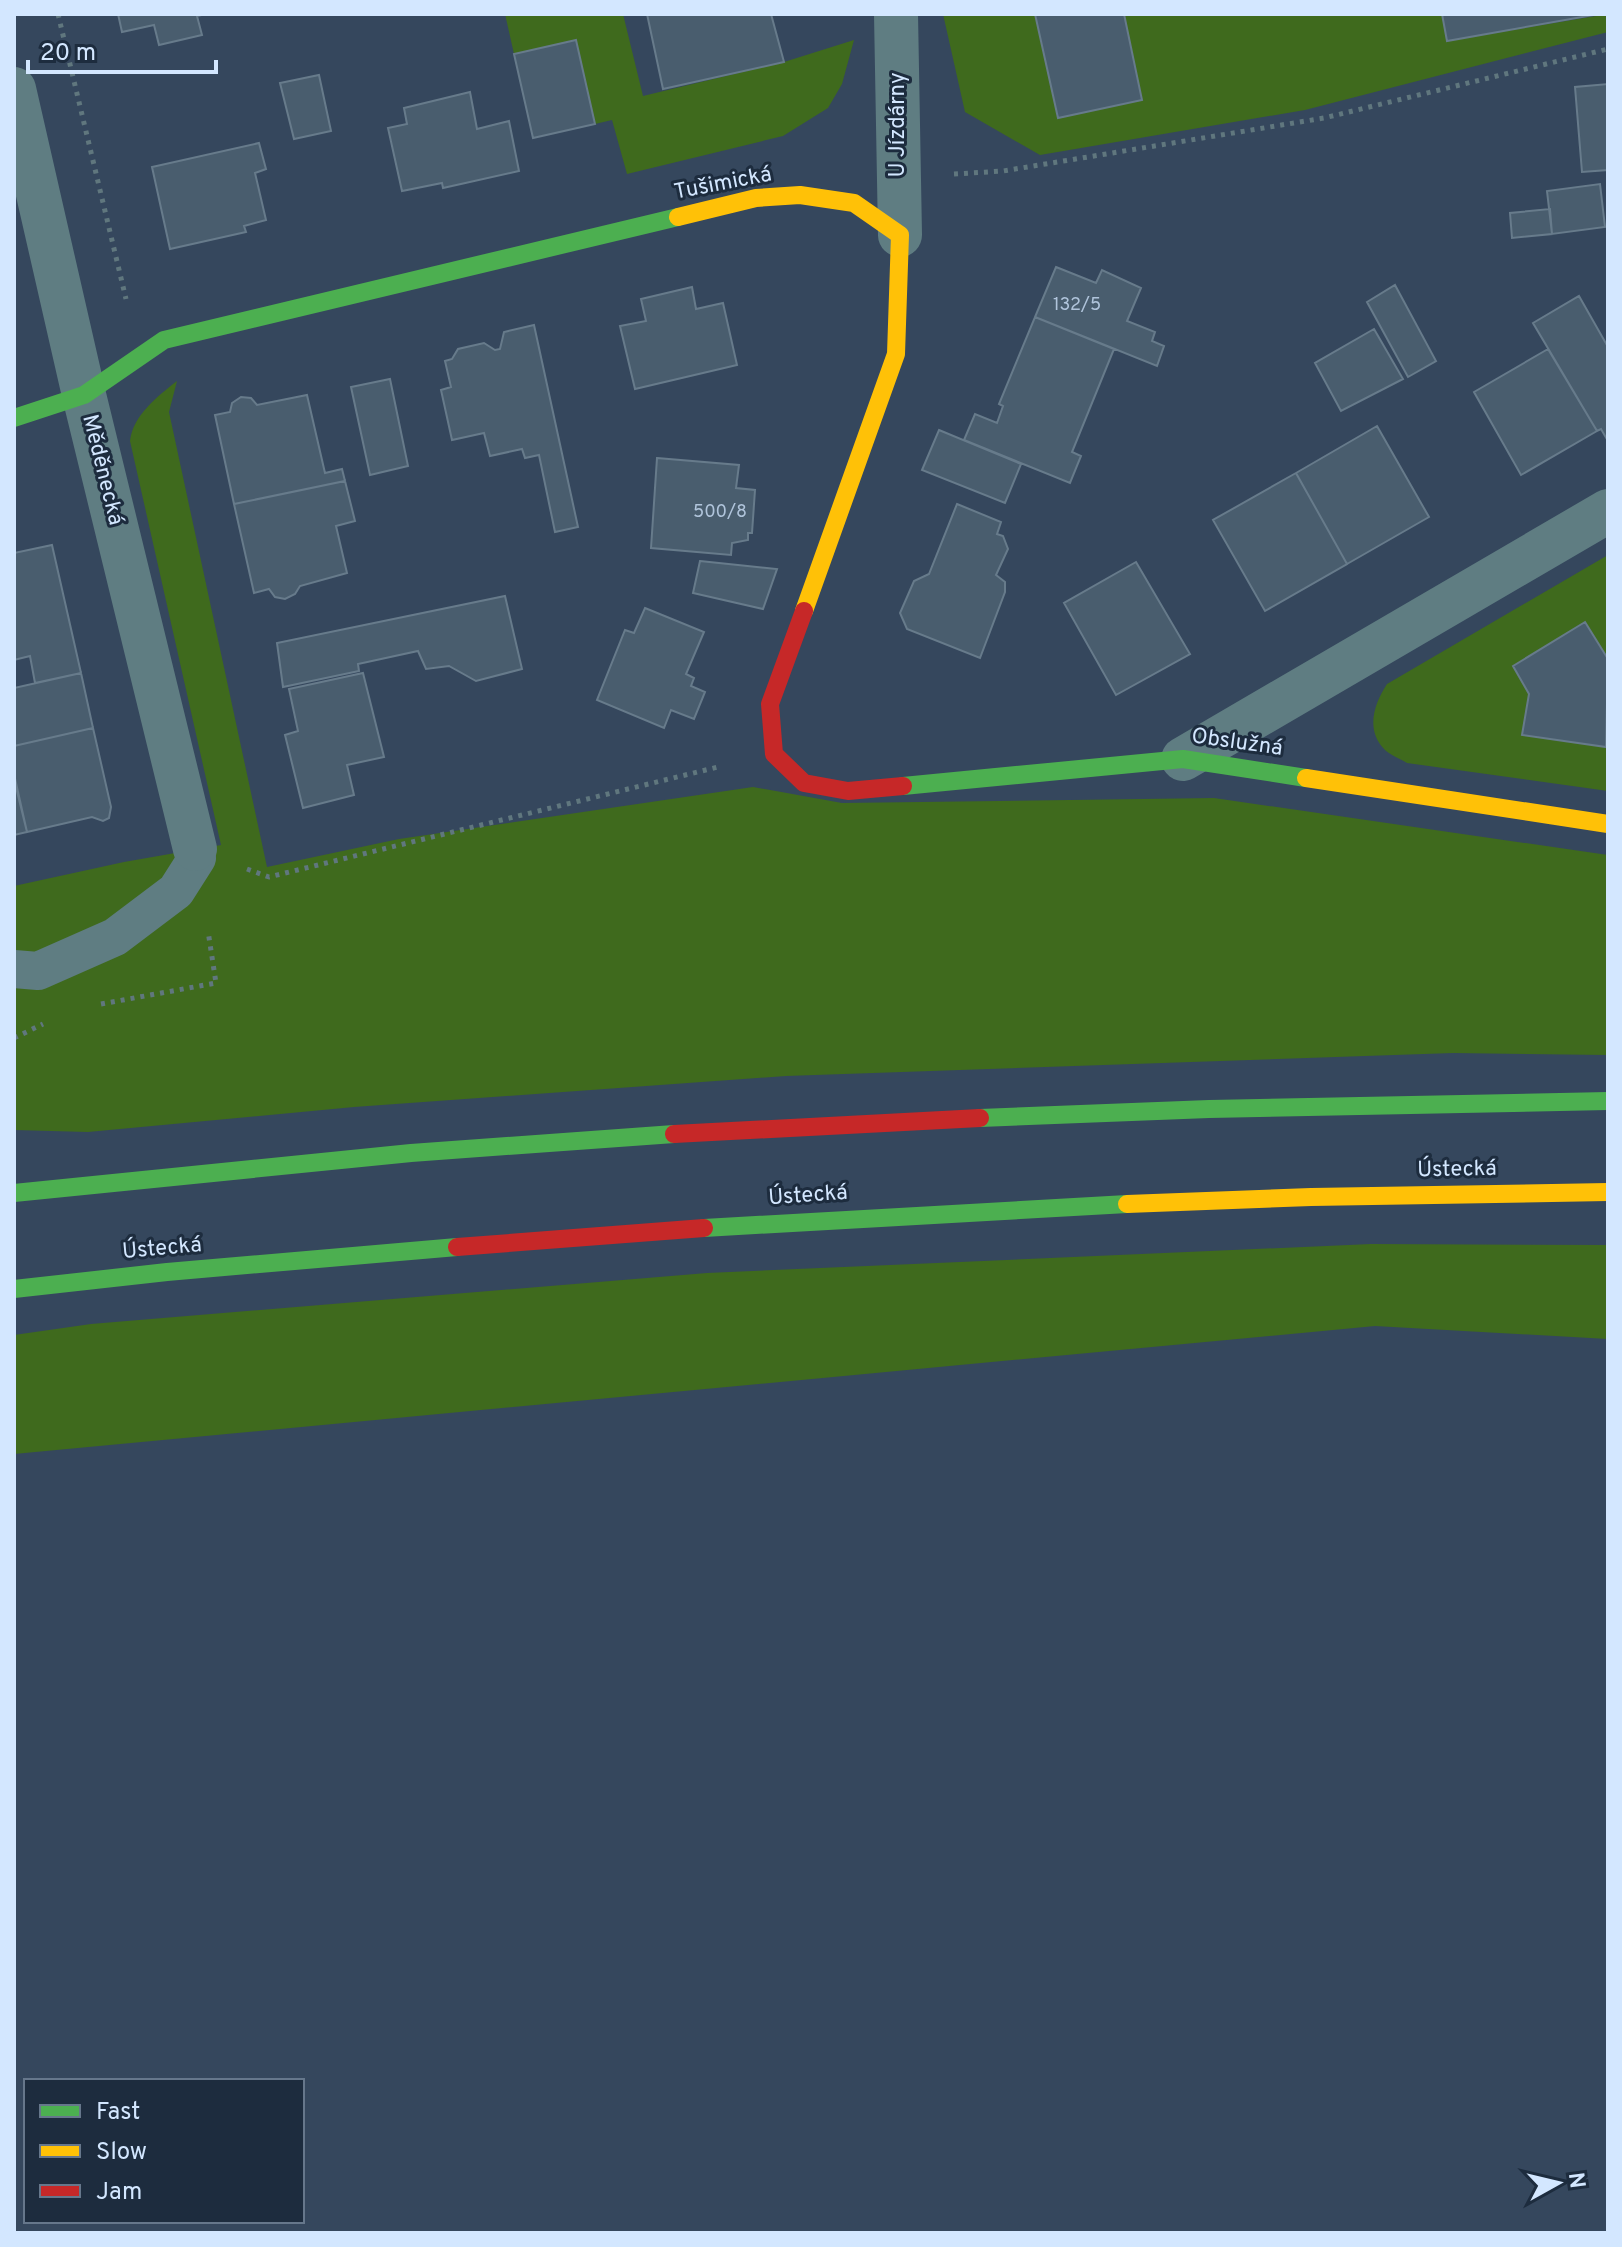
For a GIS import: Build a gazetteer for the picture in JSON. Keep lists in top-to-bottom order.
{
  "streets": {
    "main road": ["Tušimická", "Obslužná", "Ústecká"],
    "street": ["U Jízdárny", "Měděnecká"]
  },
  "crossings": [
    ["U Jízdárny", "Tušimická"],
    ["Tušimická", "Měděnecká"]
  ],
  "house_numbers": ["132/5", "500/8"],
  "legend": ["Fast", "Slow", "Jam"],
  "scale_bar": "20 m",
  "north": "right"
}
